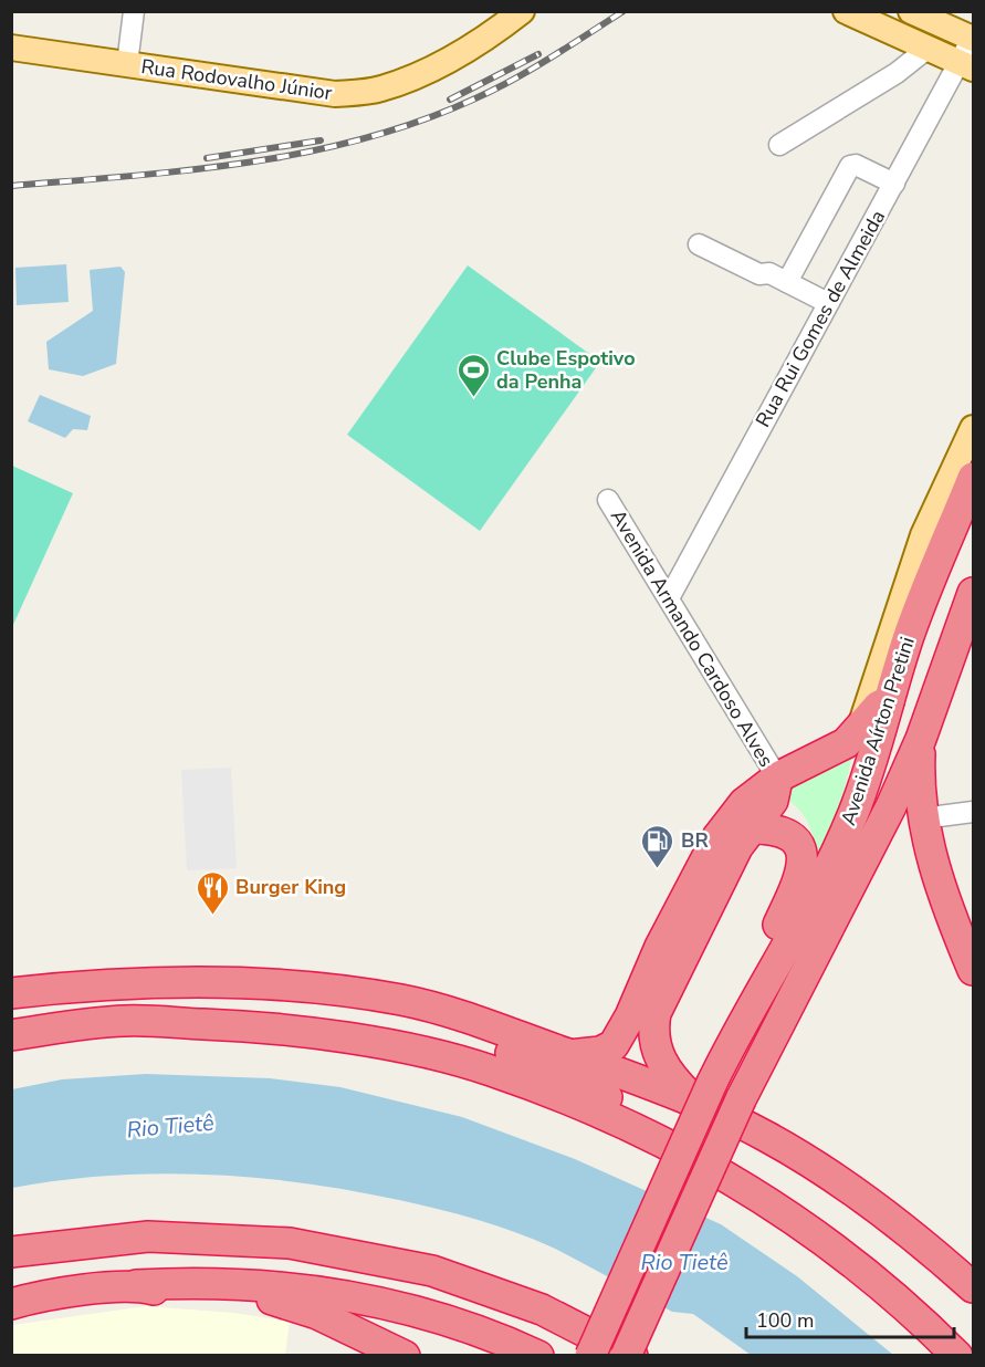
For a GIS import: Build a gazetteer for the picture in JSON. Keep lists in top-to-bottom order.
{
  "streets": {
    "highway": ["Avenida Aírton Pretini"],
    "main road": ["Rua Rodovalho Júnior"],
    "street": ["Rua Rui Gomes de Almeida", "Avenida Armando Cardoso Alves"]
  },
  "crossings": [
    ["Rua Rui Gomes de Almeida", "Avenida Armando Cardoso Alves"]
  ],
  "water": ["Rio Tietê"],
  "places": {
    "sports": ["Clube Espotivo da Penha"],
    "fuel station": ["BR"],
    "restaurant": ["Burger King"]
  },
  "scale_bar": "100 m"
}
